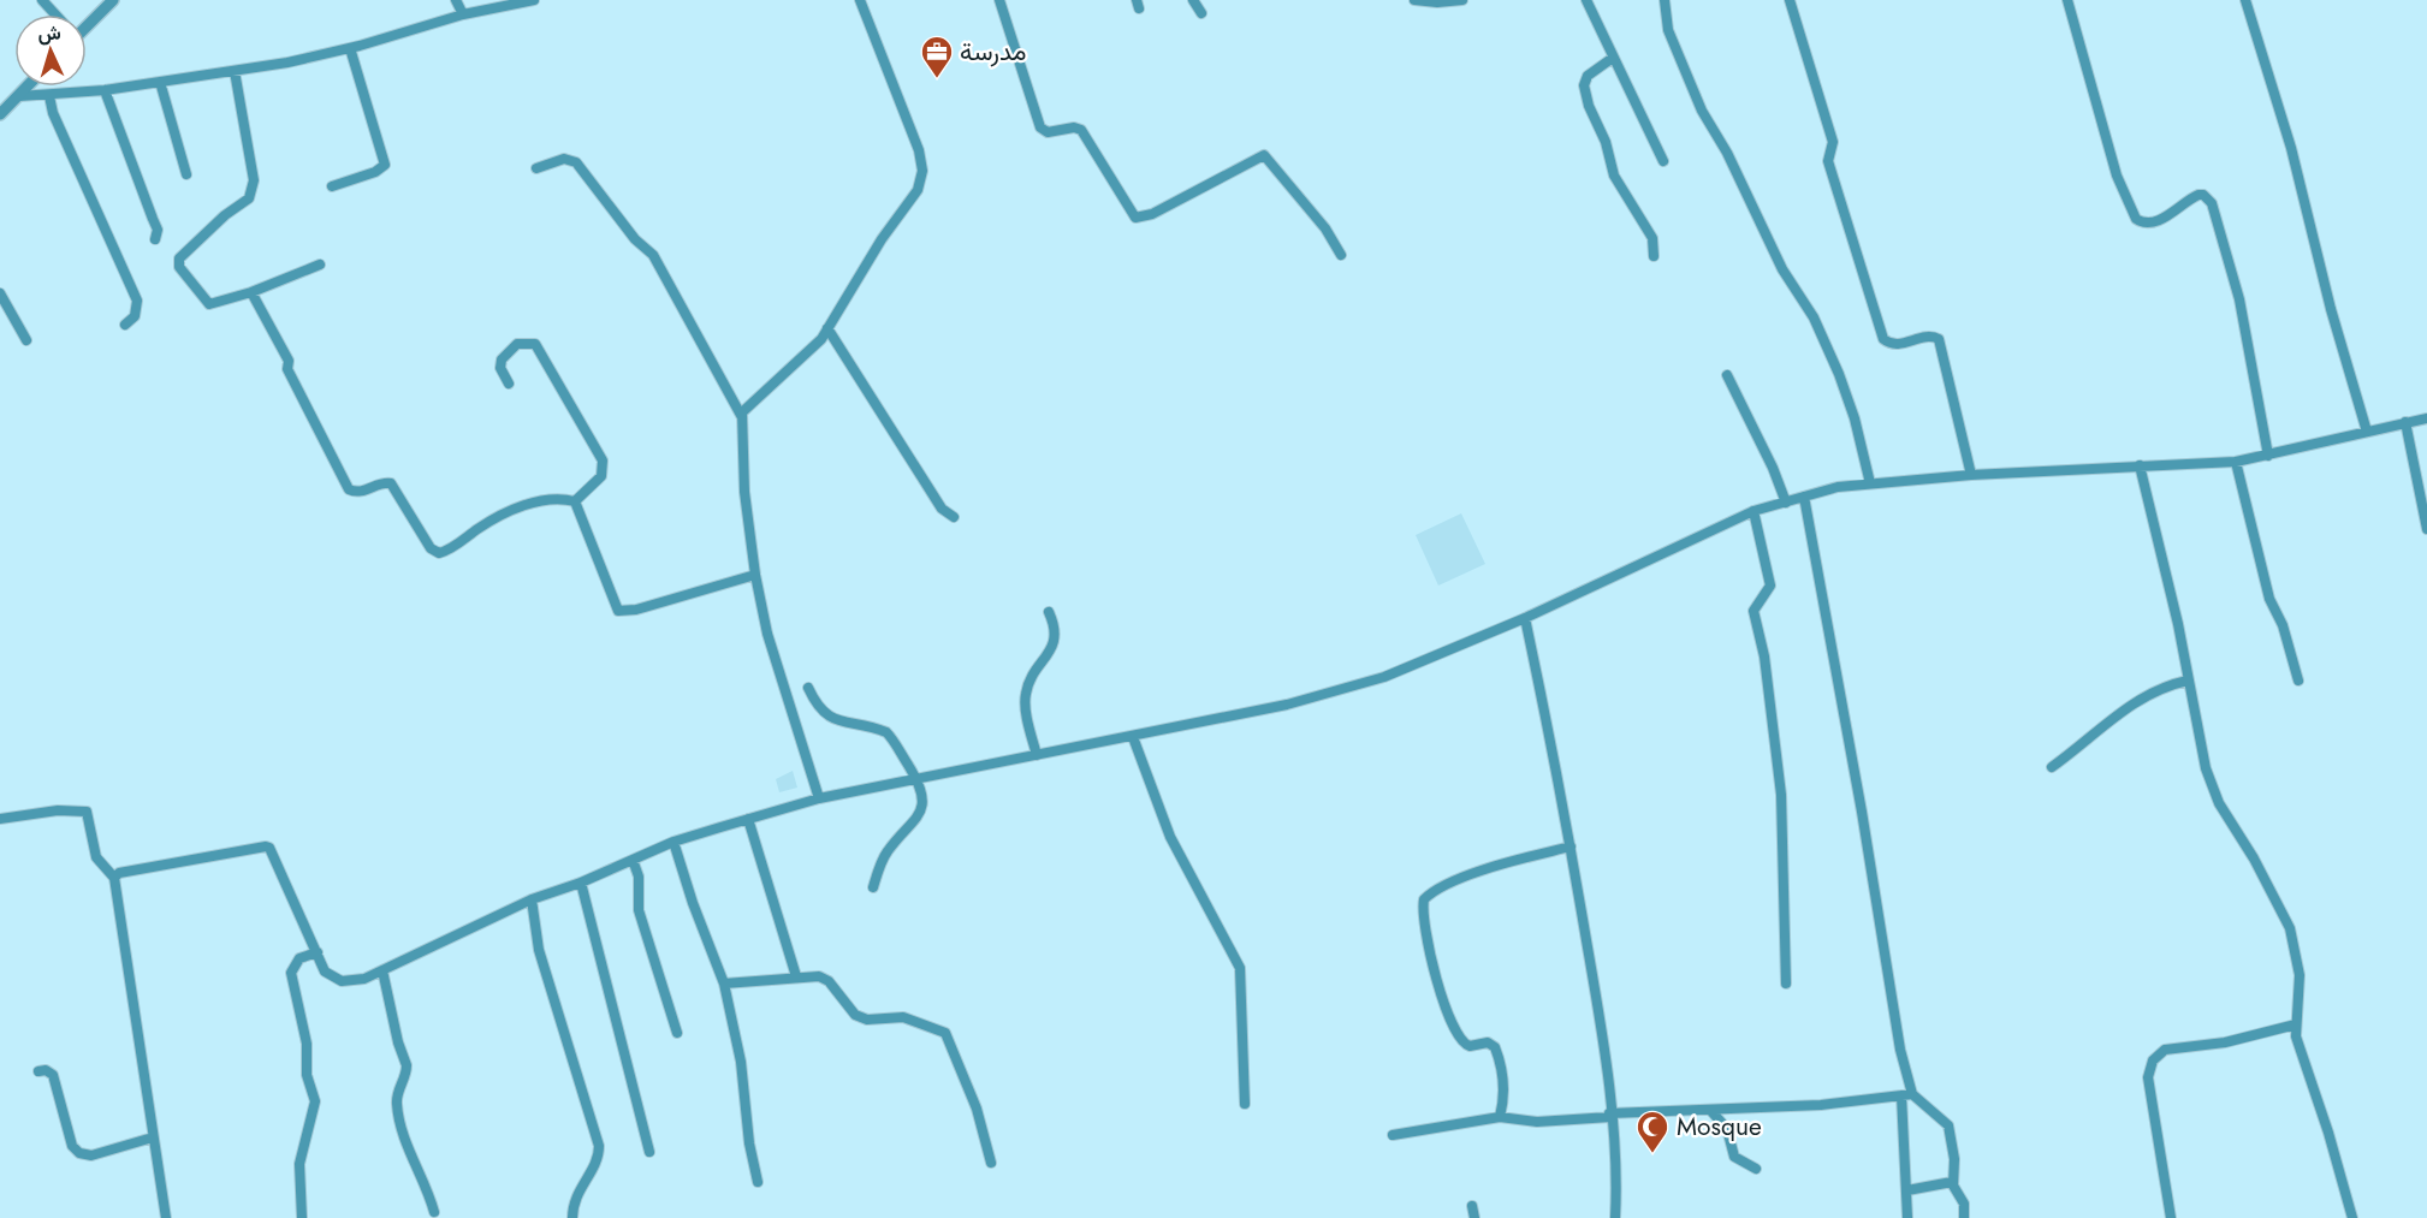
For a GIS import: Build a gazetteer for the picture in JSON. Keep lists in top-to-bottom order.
{
  "places": {
    "office": ["مدرسة"],
    "mosque": ["Mosque"]
  },
  "north": "top"
}
